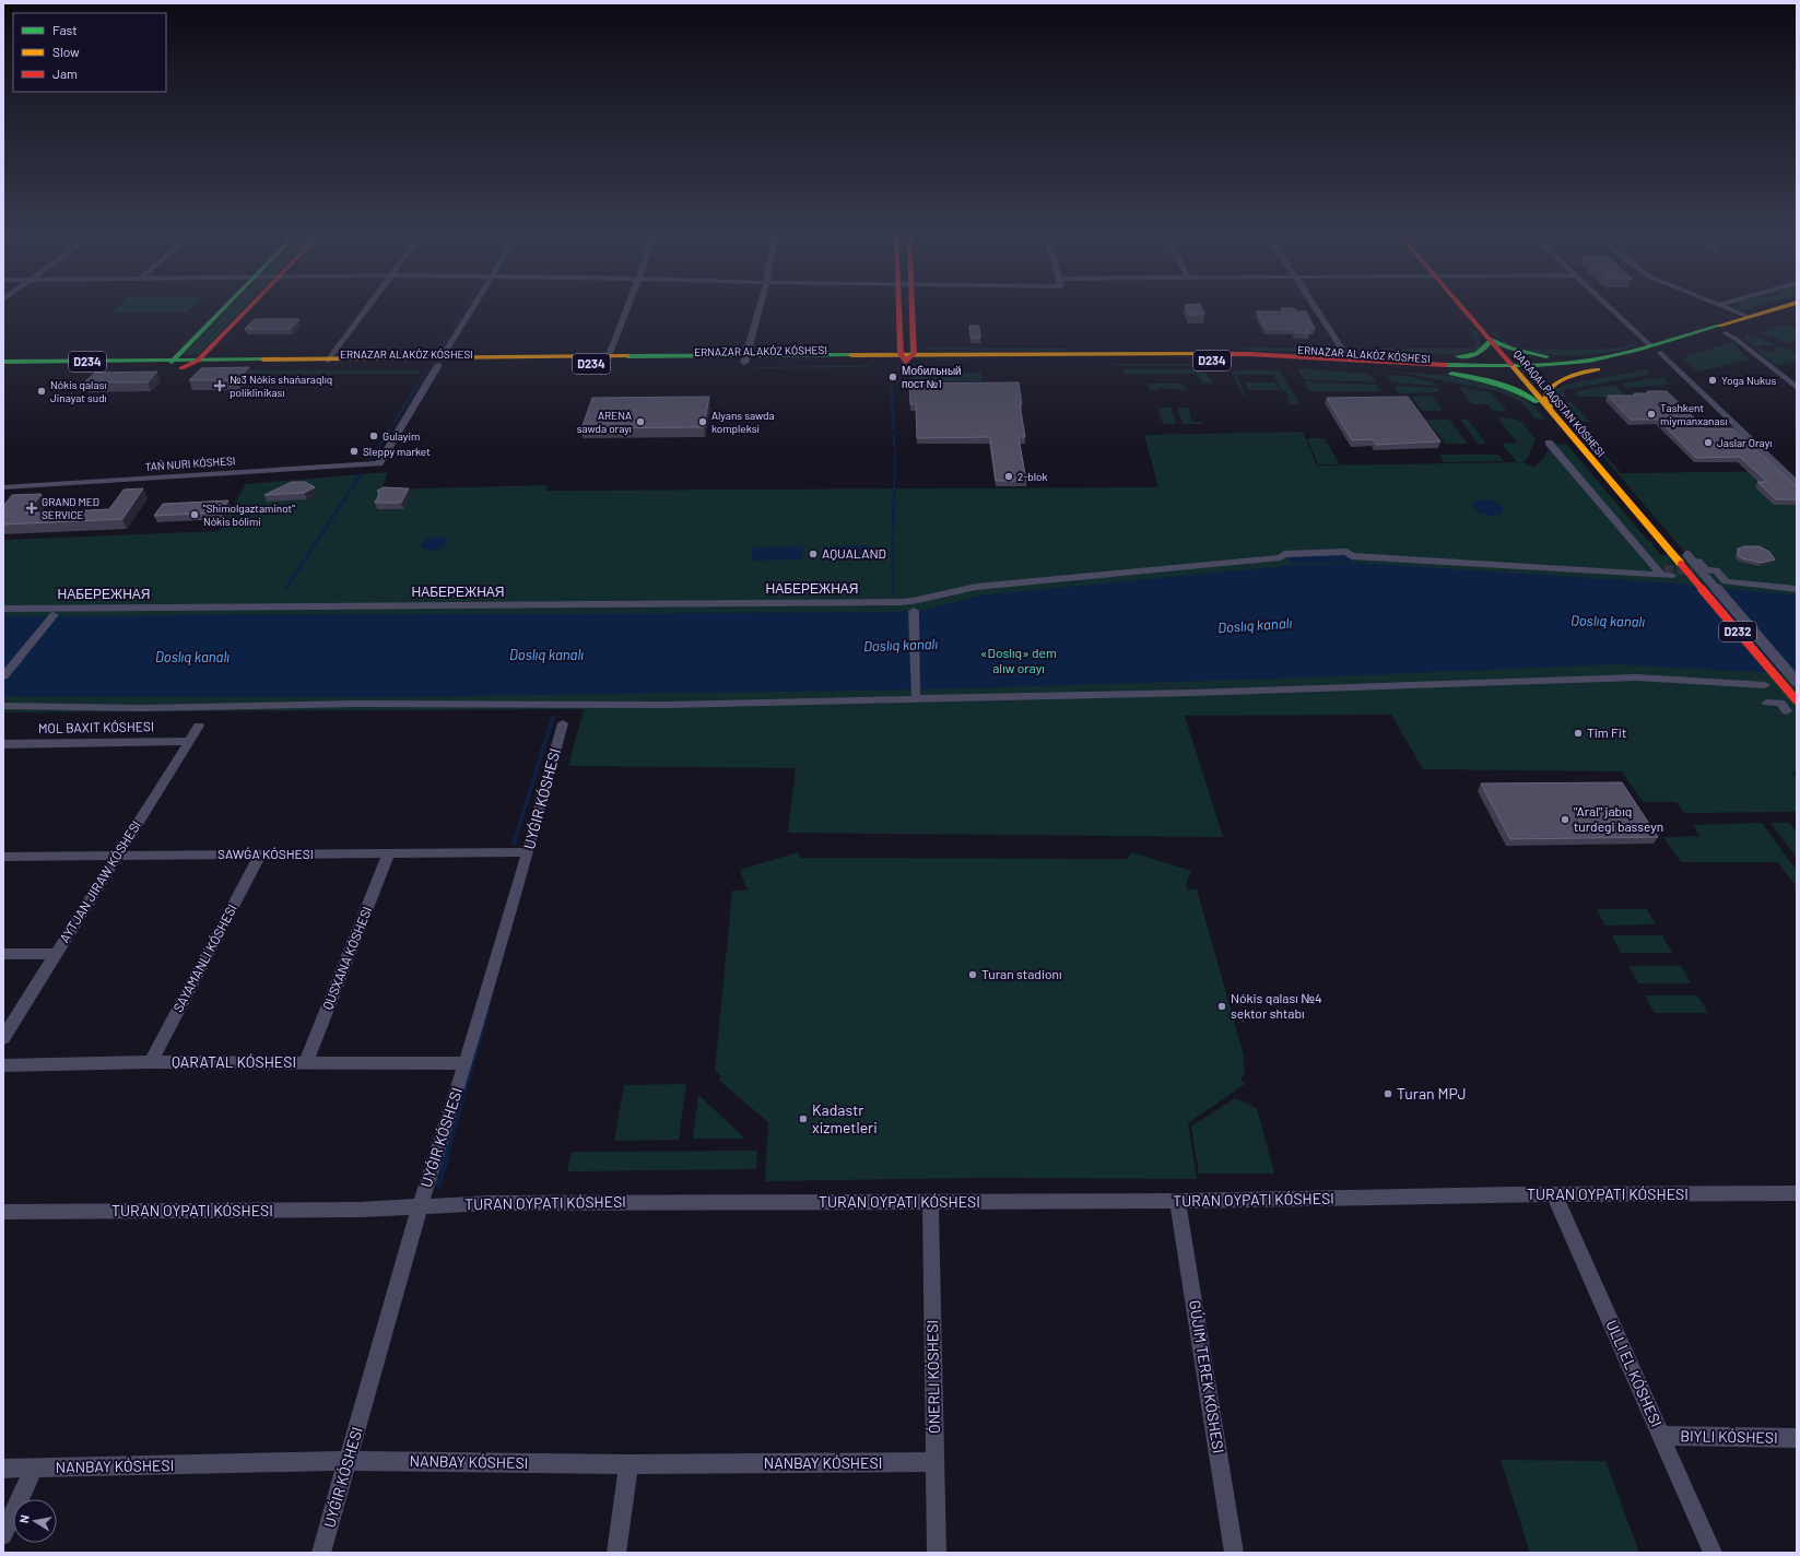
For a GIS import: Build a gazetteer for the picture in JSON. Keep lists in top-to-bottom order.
{
  "streets": {
    "main road": [
      "ERNAZAR ALAKÓZ KÓSHESI",
      "D234",
      "QARAQALPAQSTAN KÓSHESI",
      "D232"
    ],
    "street": [
      "НАБЕРЕЖНАЯ",
      "SAWǴA KÓSHESI",
      "QUSXANA KÓSHESI",
      "QARATAL KÓSHESI",
      "ÓNERLI KÓSHESI",
      "GÚJIM TEREK KÓSHESI",
      "BIYLI KÓSHESI",
      "NANBAY KÓSHESI"
    ]
  },
  "crossings": [
    ["ERNAZAR ALAKÓZ KÓSHESI", "D234"],
    ["ERNAZAR ALAKÓZ KÓSHESI", "QARAQALPAQSTAN KÓSHESI"],
    ["D234", "QARAQALPAQSTAN KÓSHESI"],
    ["QARAQALPAQSTAN KÓSHESI", "D232"],
    ["SAWǴA KÓSHESI", "QUSXANA KÓSHESI"],
    ["QUSXANA KÓSHESI", "QARATAL KÓSHESI"],
    ["ÓNERLI KÓSHESI", "NANBAY KÓSHESI"]
  ],
  "water": ["Doslıq kanalı"],
  "parks": ["«Doslıq» dem alıw orayı"],
  "places": {
    "other": [
      "Мобильный пост №1",
      "Yoga Nukus",
      "Nókis qalası Jinayat sudı",
      "Tashkent miymanxanası",
      "ARENA sawda orayı",
      "Alyans sawda kompleksi",
      "Gulayim",
      "Jaslar Orayı",
      "Sleppy market",
      "2-blok",
      "\"Shimolgaztaminot\" Nókis bólimi",
      "AQUALAND",
      "Tim Fit",
      "\"Aral\" jabıq turdegi basseyn",
      "Turan stadionı",
      "Nókis qalası №4 sektor shtabı",
      "Turan MPJ",
      "Kadastr xizmetleri"
    ],
    "health": ["№3 Nókis shańaraqlıq poliklinikası", "GRAND MED SERVICE"]
  },
  "legend": ["Fast", "Slow", "Jam"],
  "north": "left"
}
